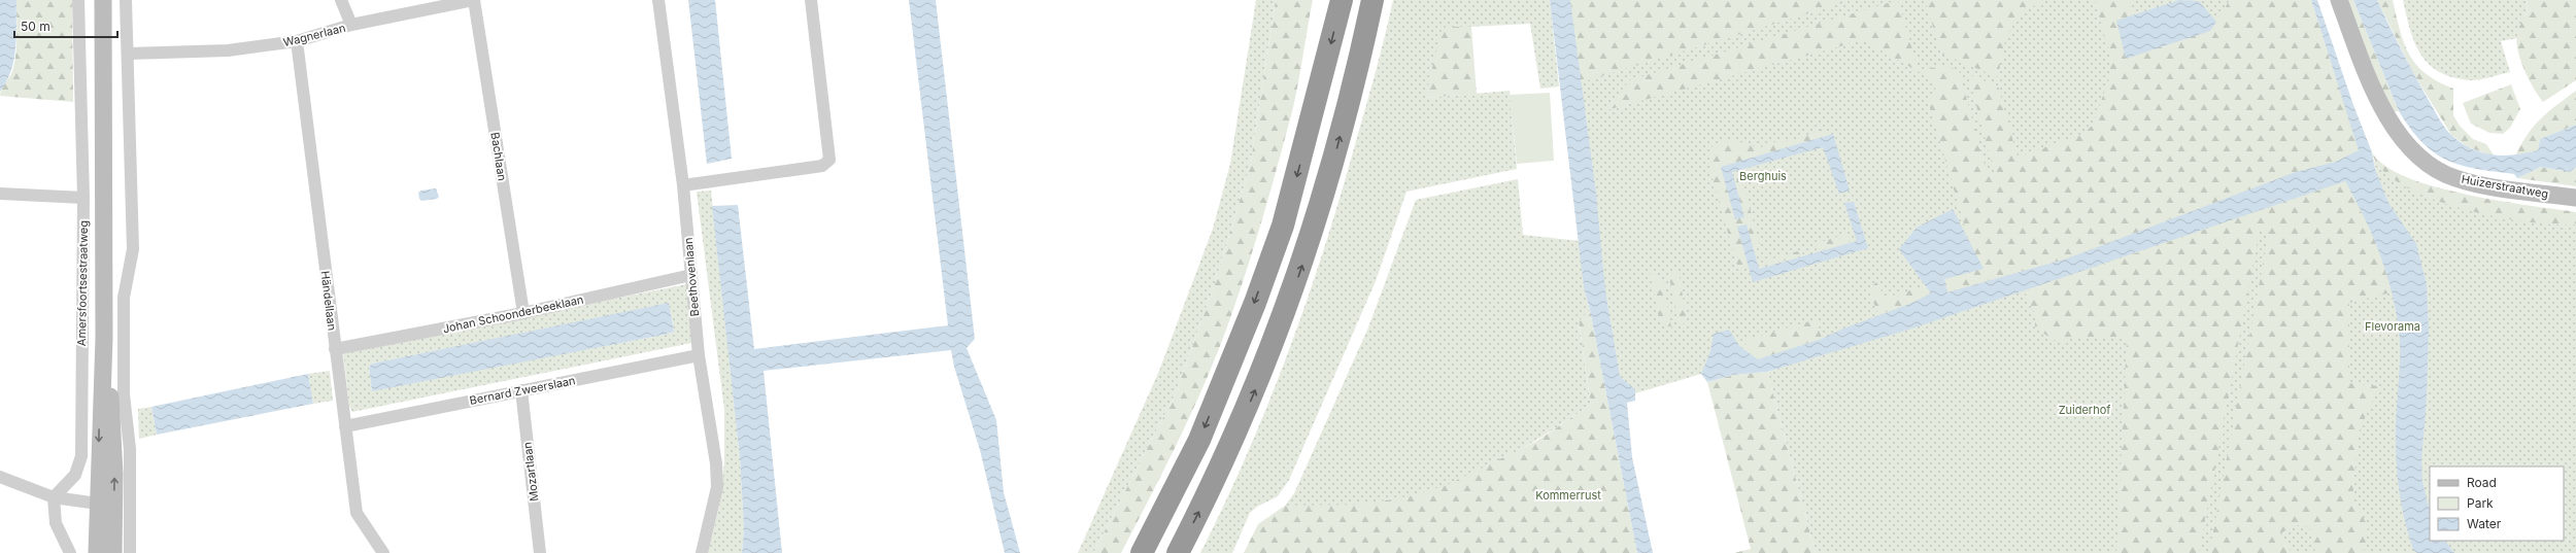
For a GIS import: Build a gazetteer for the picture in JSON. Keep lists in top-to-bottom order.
{
  "streets": {
    "main road": ["Huizerstraatweg", "Amersfoortsestraatweg"],
    "street": [
      "Wagnerlaan",
      "Bachlaan",
      "Beethovenlaan",
      "Händellaan",
      "Johan Schoonderbeeklaan",
      "Bernard Zweerslaan",
      "Mozartlaan"
    ]
  },
  "crossings": [
    ["Wagnerlaan", "Bachlaan"],
    ["Wagnerlaan", "Händellaan"],
    ["Bachlaan", "Johan Schoonderbeeklaan"],
    ["Beethovenlaan", "Johan Schoonderbeeklaan"],
    ["Beethovenlaan", "Bernard Zweerslaan"],
    ["Händellaan", "Johan Schoonderbeeklaan"],
    ["Händellaan", "Bernard Zweerslaan"],
    ["Bernard Zweerslaan", "Mozartlaan"]
  ],
  "parks": [
    "Berghuis",
    "Flevorama",
    "Zuiderhof",
    "Kommerrust"
  ],
  "legend": ["Road", "Park", "Water"],
  "scale_bar": "50 m"
}
